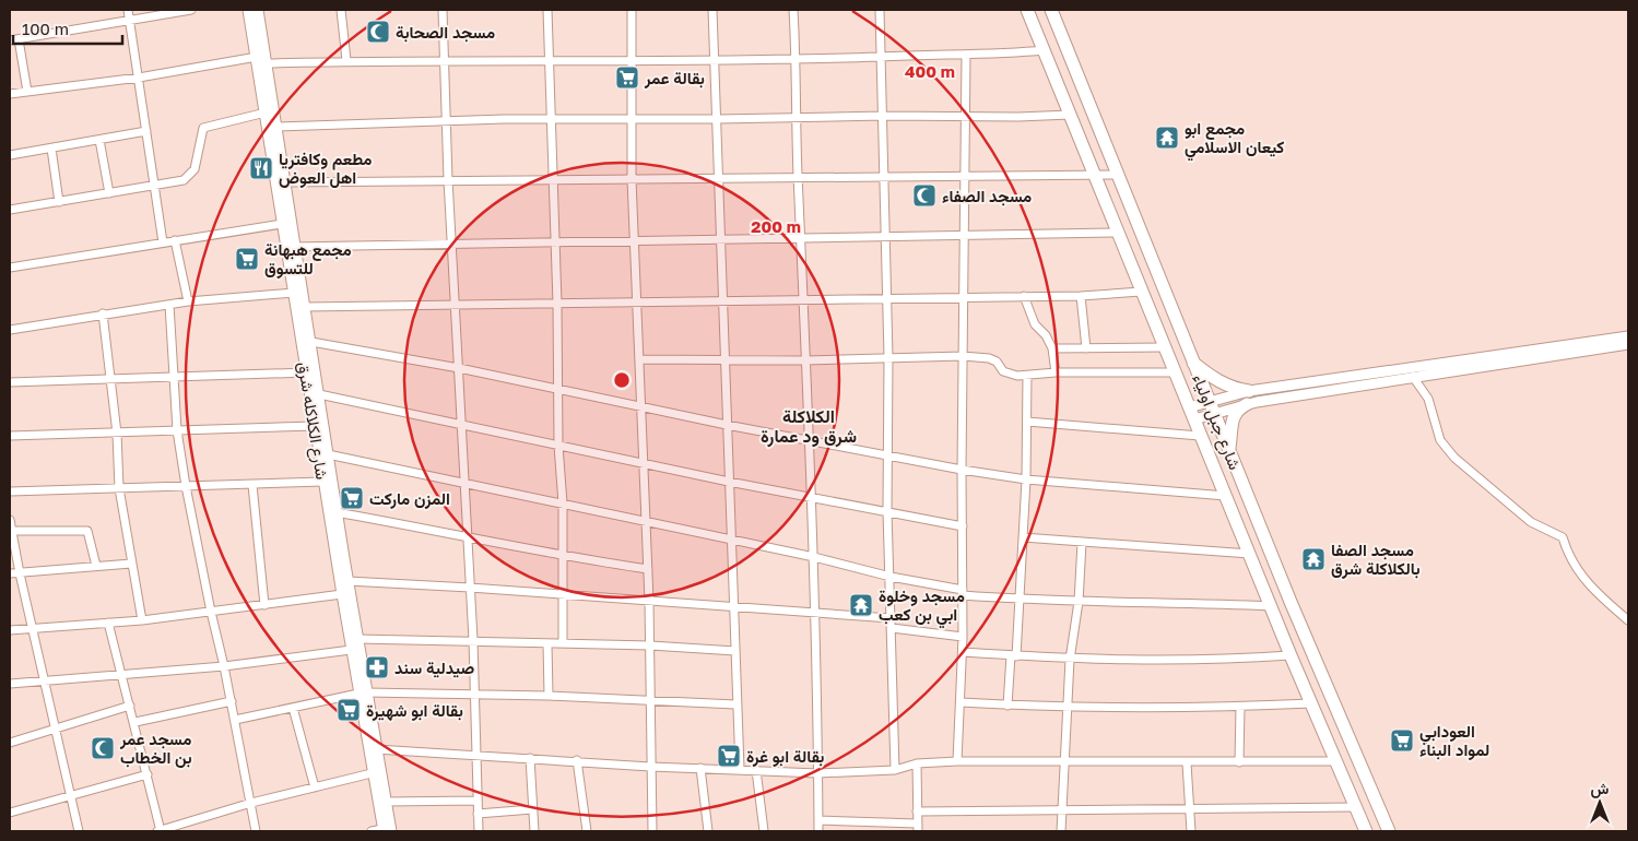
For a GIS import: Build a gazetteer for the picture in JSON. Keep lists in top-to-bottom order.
{
  "streets": {
    "highway": ["شارع جبل اولياء"],
    "street": ["شارع الكلاكله شرق"]
  },
  "districts": ["الكلاكلة شرق ود عمارة"],
  "places": {
    "mosque": ["مسجد الصحابة", "مسجد الصفاء", "مسجد عمر بن الخطاب"],
    "supermarket": [
      "بقالة عمر",
      "مجمع هبهانة للتسوق",
      "المزن ماركت",
      "بقالة ابو شهيرة",
      "العودابي لمواد البناء",
      "بقالة ابو غرة"
    ],
    "temple": ["مجمع ابو كيعان الاسلامي", "مسجد الصفا بالكلاكلة شرق", "مسجد وخلوة ابي بن كعب"],
    "restaurant": ["مطعم وكافتريا اهل العوض"],
    "pharmacy": ["صيدلية سند"]
  },
  "scale_bar": "100 m",
  "north": "top",
  "rings": ["400 m", "200 m"]
}
